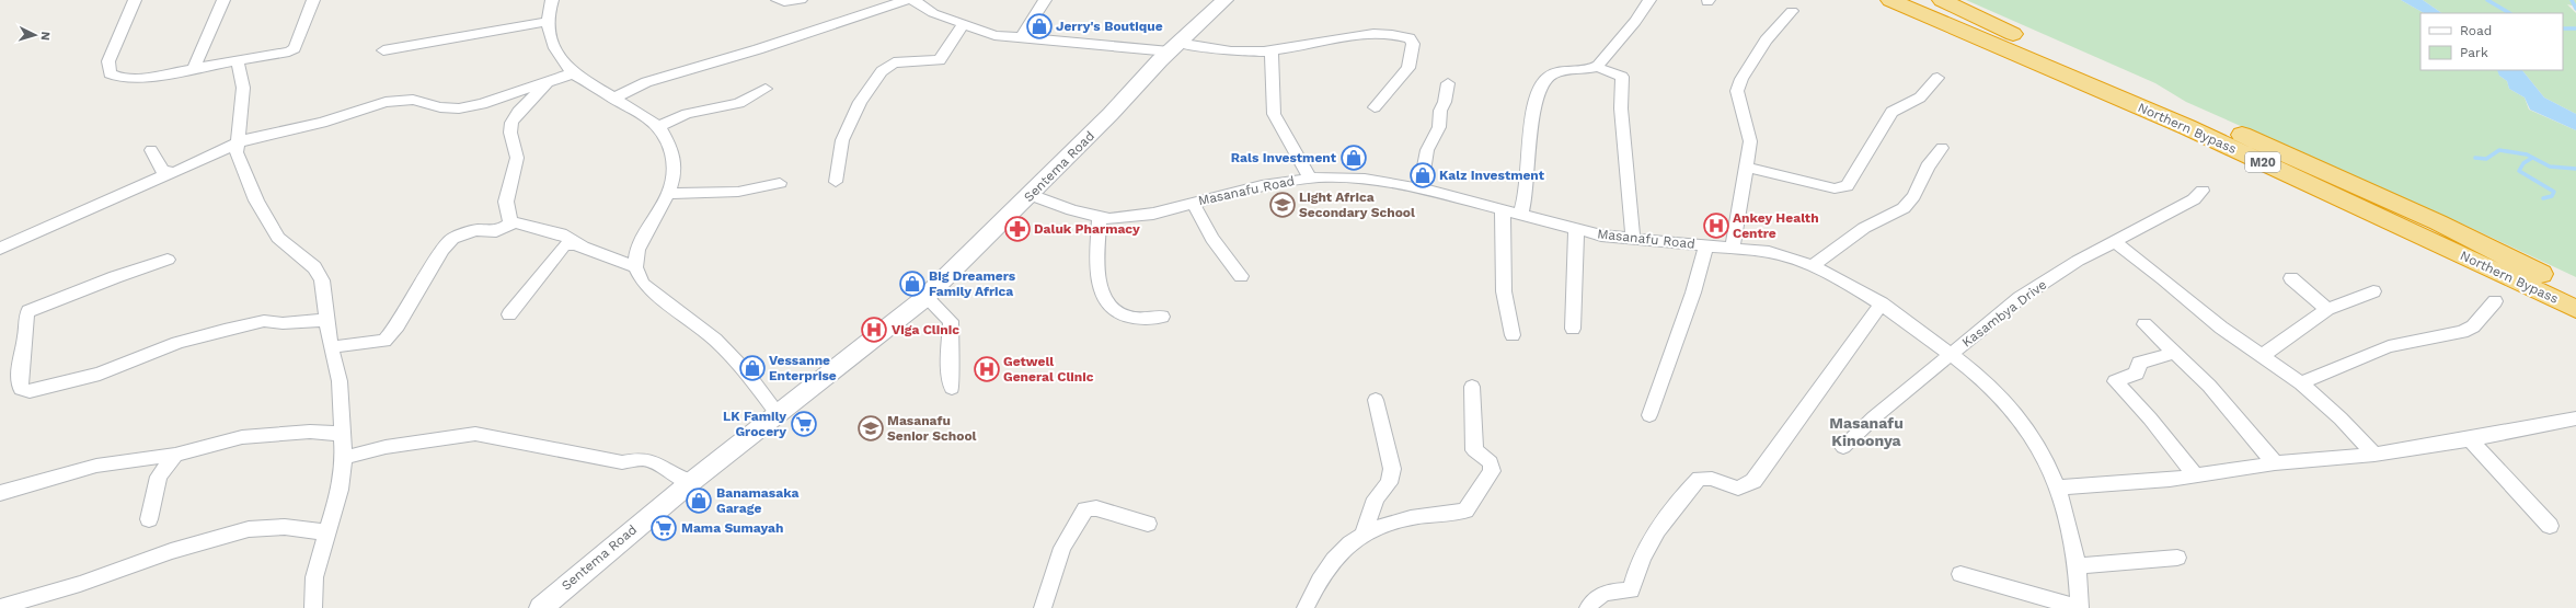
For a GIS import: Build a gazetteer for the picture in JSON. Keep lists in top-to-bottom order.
{
  "streets": {
    "highway": ["Northern Bypass", "M20"],
    "main road": ["Sentema Road"],
    "street": ["Masanafu Road", "Kasambya Drive"]
  },
  "crossings": [
    ["Sentema Road", "Masanafu Road"],
    ["Masanafu Road", "Kasambya Drive"]
  ],
  "districts": ["Masanafu Kinoonya"],
  "places": {
    "shop": [
      "Jerry's Boutique",
      "Rals Investment",
      "Kalz Investment",
      "Big Dreamers Family Africa",
      "Vessanne Enterprise",
      "Banamasaka Garage"
    ],
    "school or university": ["Light Africa Secondary School", "Masanafu Senior School"],
    "hospital": ["Ankey Health Centre", "Viga Clinic", "Getwell General Clinic"],
    "pharmacy": ["Daluk Pharmacy"],
    "supermarket": ["LK Family Grocery", "Mama Sumayah"]
  },
  "legend": ["Road", "Park"],
  "north": "right"
}
